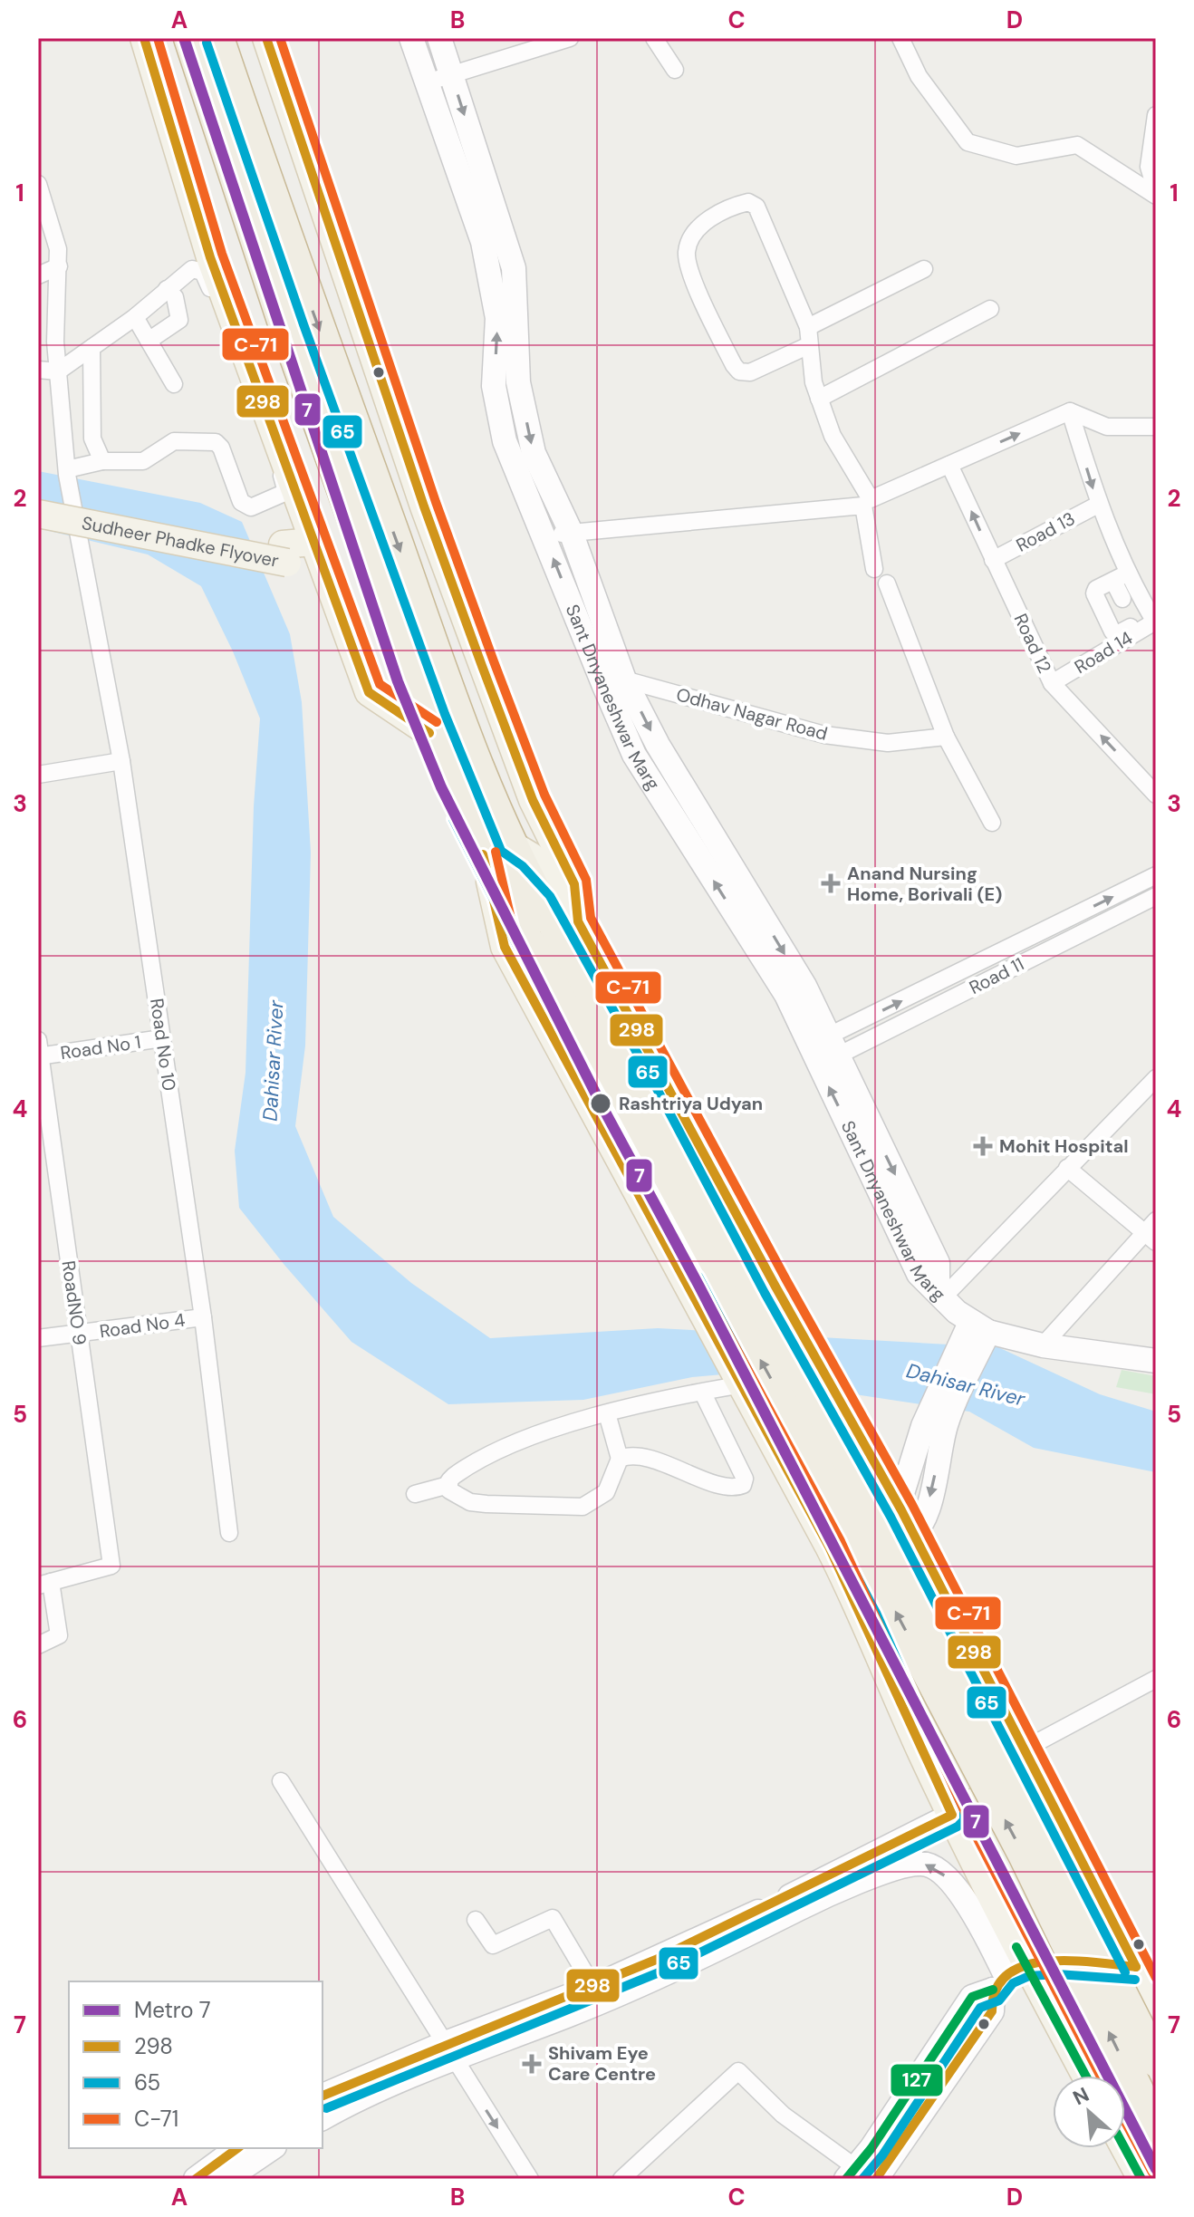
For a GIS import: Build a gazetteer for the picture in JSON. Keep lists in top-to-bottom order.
{
  "streets": {
    "main road": ["Sudheer Phadke Flyover"],
    "street": [
      "Road 13",
      "Road 12",
      "Road 14",
      "Sant Dnyaneshwar Marg",
      "Odhav Nagar Road",
      "Road 11",
      "Road No 10",
      "Road No 1",
      "RoadNO 9",
      "Road No 4"
    ]
  },
  "crossings": [
    ["Road 13", "Road 12"],
    ["Road 12", "Road 14"],
    ["Sant Dnyaneshwar Marg", "Odhav Nagar Road"],
    ["Sant Dnyaneshwar Marg", "Road 11"],
    ["Road No 10", "Road No 1"],
    ["Road No 10", "Road No 4"],
    ["Road No 1", "RoadNO 9"],
    ["RoadNO 9", "Road No 4"]
  ],
  "water": ["Dahisar River"],
  "places": {
    "health": ["Anand Nursing Home, Borivali (E)", "Mohit Hospital", "Shivam Eye Care Centre"],
    "other": ["Rashtriya Udyan"]
  },
  "lines": [
    "metro line 7",
    "transit line 298",
    "transit line C-71",
    "transit line 65",
    "transit line 127"
  ],
  "legend": [
    "Metro 7",
    "298",
    "65",
    "C-71"
  ],
  "north": "top left",
  "grid": {
    "columns": [
      "A",
      "B",
      "C",
      "D"
    ],
    "rows": [
      "1",
      "2",
      "3",
      "4",
      "5",
      "6",
      "7"
    ]
  }
}
